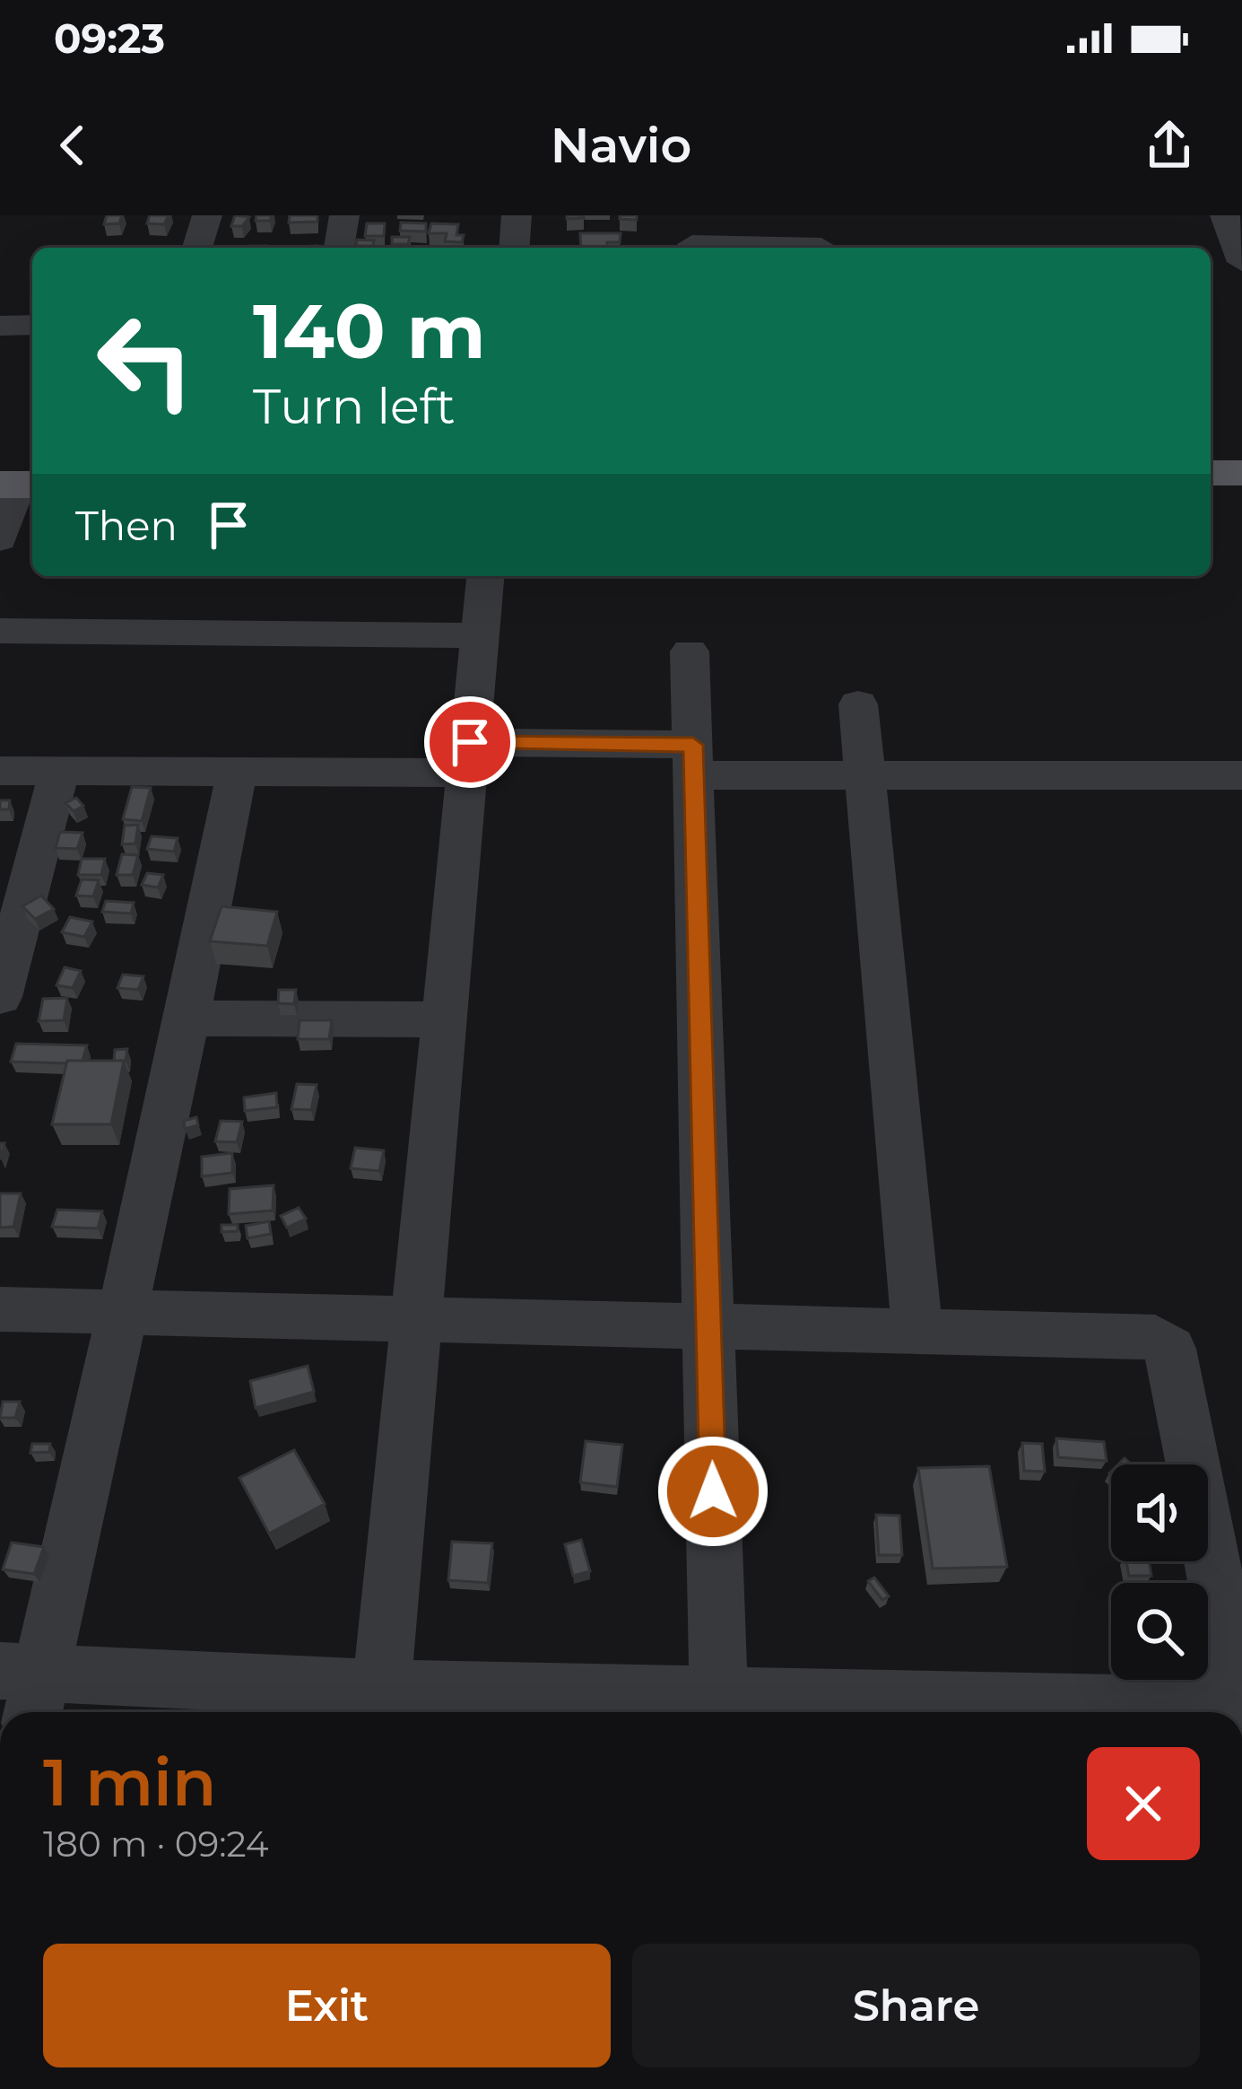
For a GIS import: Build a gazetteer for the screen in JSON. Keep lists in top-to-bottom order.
{
  "page": {
    "status": "09:23",
    "header": "Navio",
    "turn": ["140 m", "Turn left"],
    "then": "Then",
    "heading": ["1 min", "180 m · 09:24"],
    "buttons": ["Exit", "Share"]
  }
}
